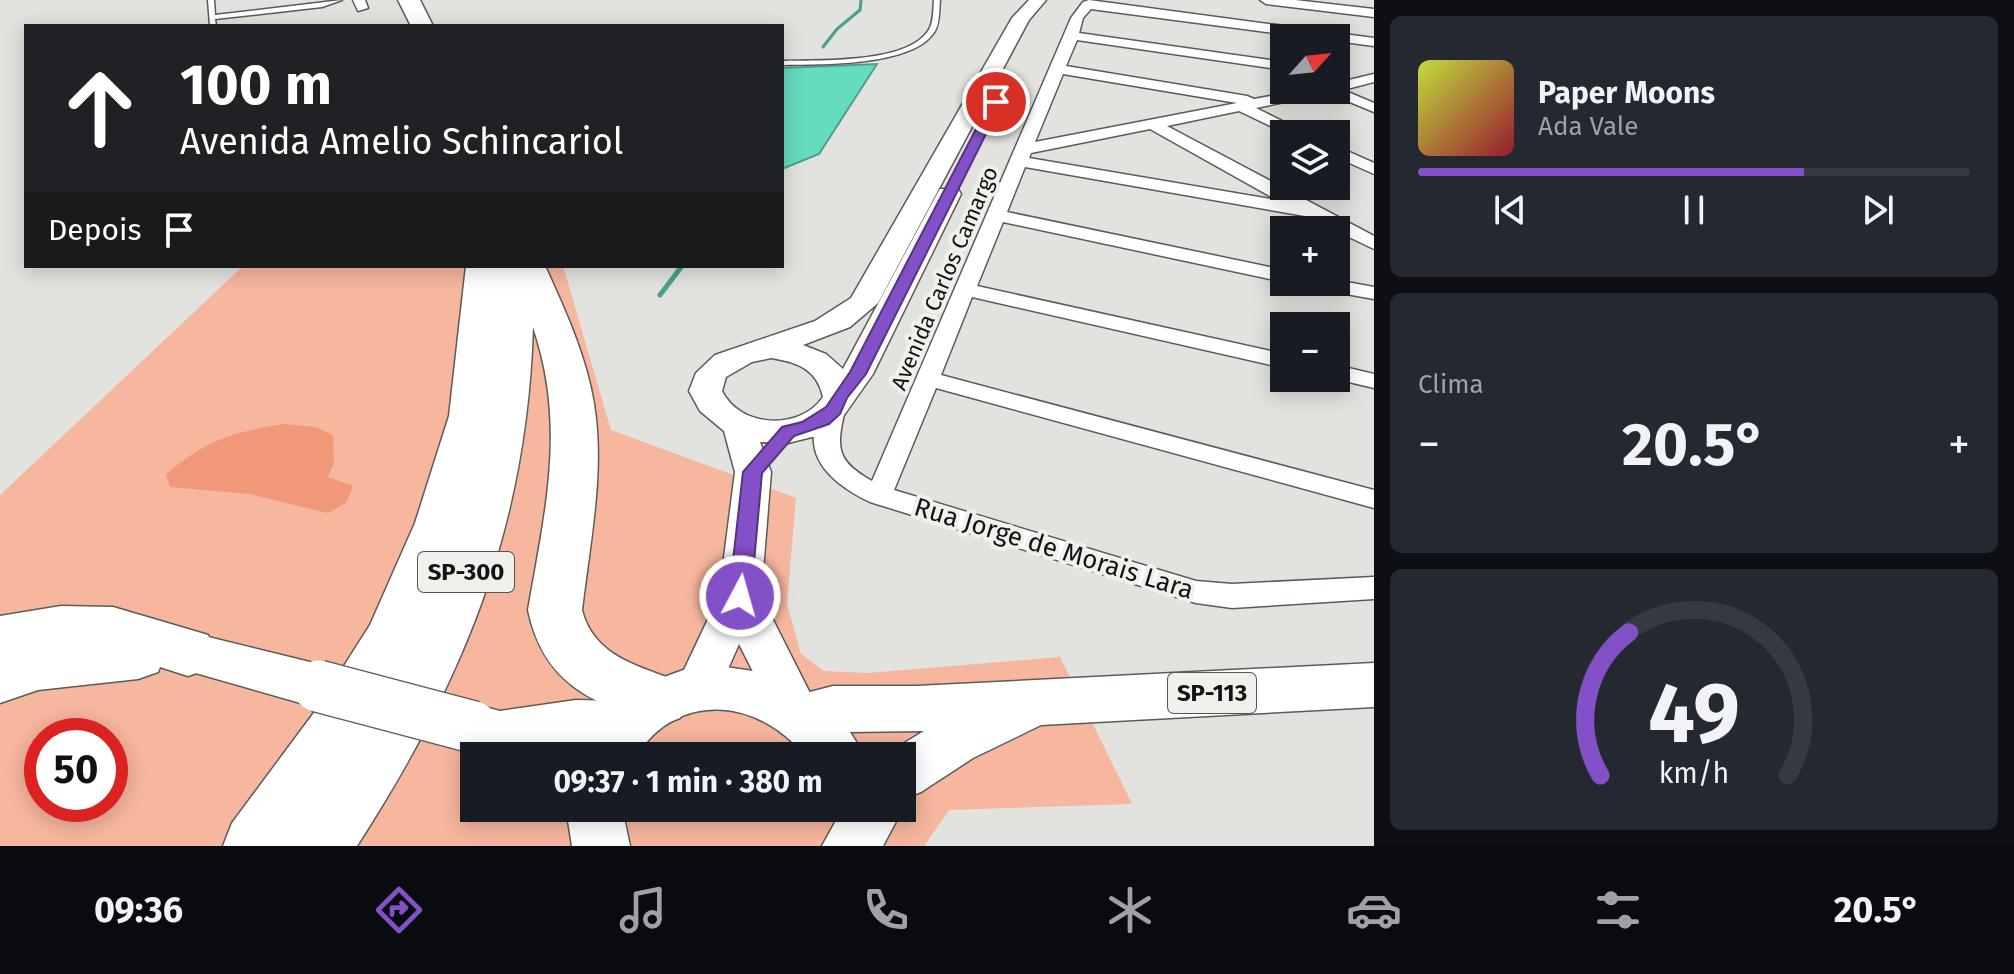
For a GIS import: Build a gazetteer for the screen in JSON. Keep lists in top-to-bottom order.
{
  "streets": {
    "highway": ["SP-300"],
    "main road": ["SP-113"],
    "street": ["Avenida Carlos Camargo", "Rua Jorge de Morais Lara"]
  },
  "crossings": [
    ["Avenida Carlos Camargo", "Rua Jorge de Morais Lara"]
  ],
  "north": "top right",
  "page": {
    "map_buttons": ["+", "−"],
    "turn": ["100 m", "Avenida Amelio Schincariol"],
    "song": ["Paper Moons", "Ada Vale"],
    "then": "Depois",
    "tile": "Clima",
    "heat": ["−", "20.5°", "+"],
    "limit": "50",
    "trip": "09:37 · 1 min · 380 m",
    "tabs": ["09:36", "20.5°"],
    "gauge": ["49", "km/h"]
  }
}
